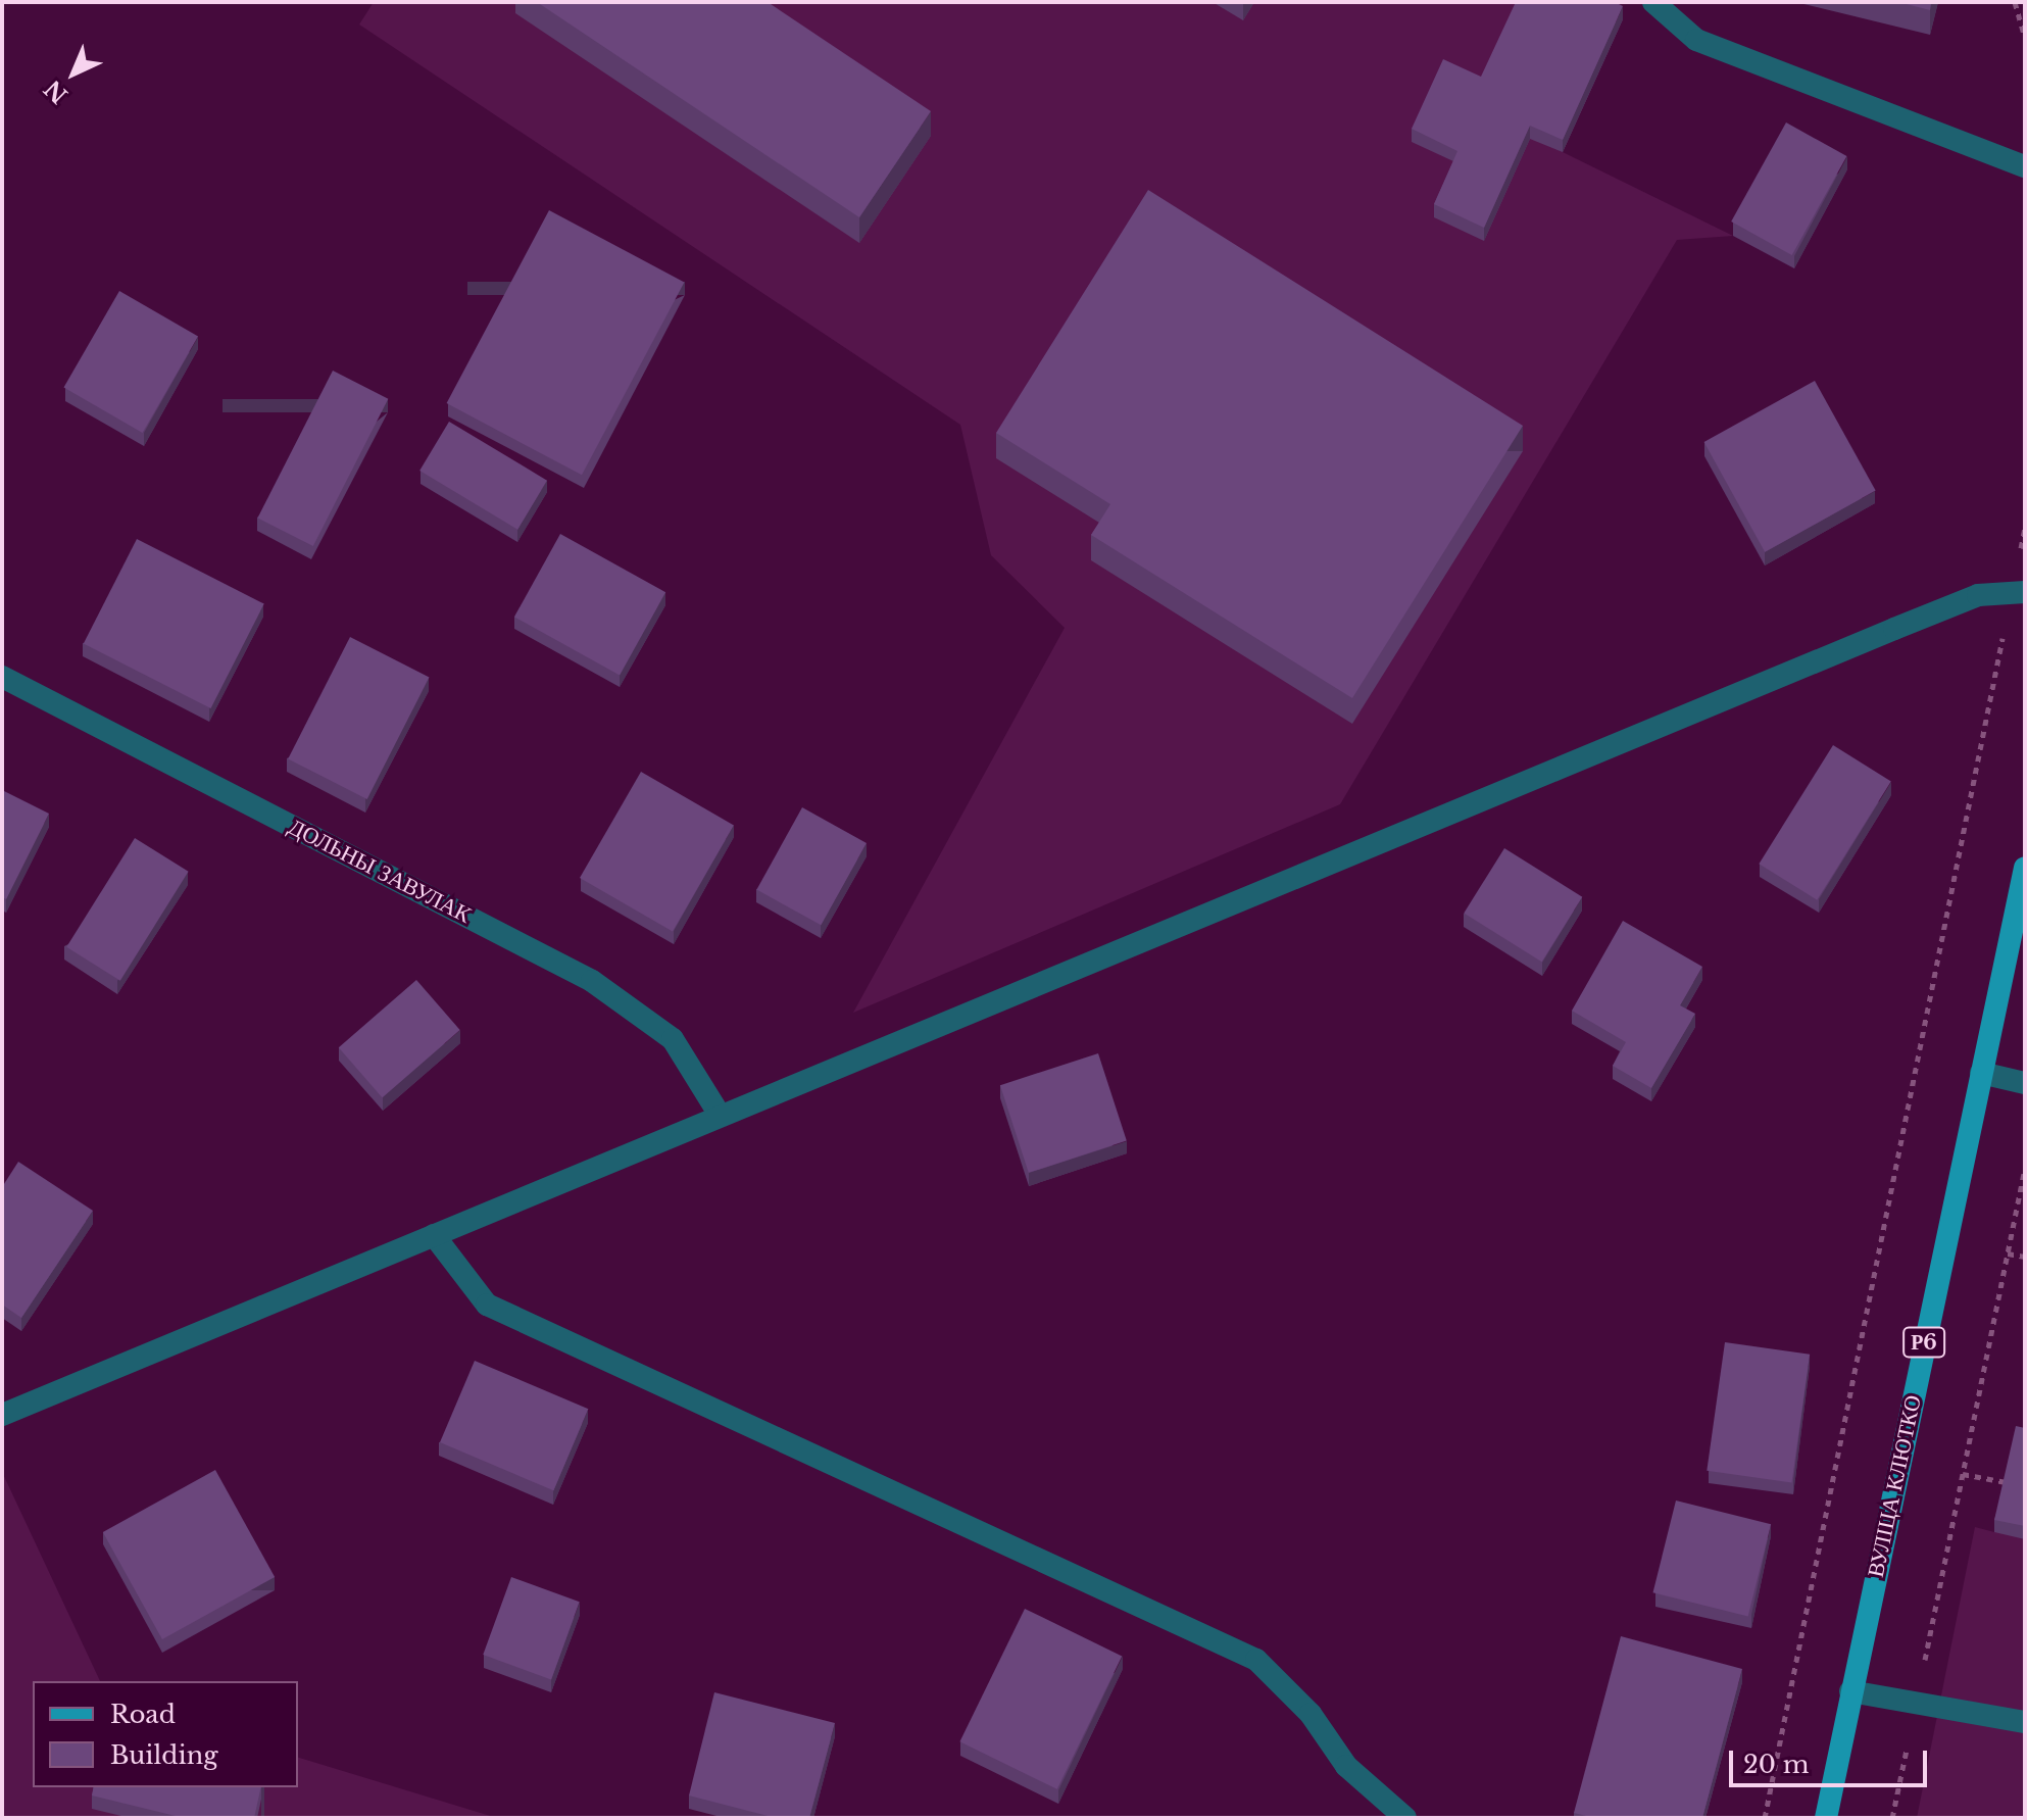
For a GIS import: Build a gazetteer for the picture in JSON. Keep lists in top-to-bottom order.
{
  "streets": {
    "main road": ["Р6", "ВУЛІЦА КЛЮТКО"],
    "street": ["ДОЛЬНЫ ЗАВУЛАК"]
  },
  "legend": ["Road", "Building"],
  "scale_bar": "20 m",
  "north": "bottom left"
}
